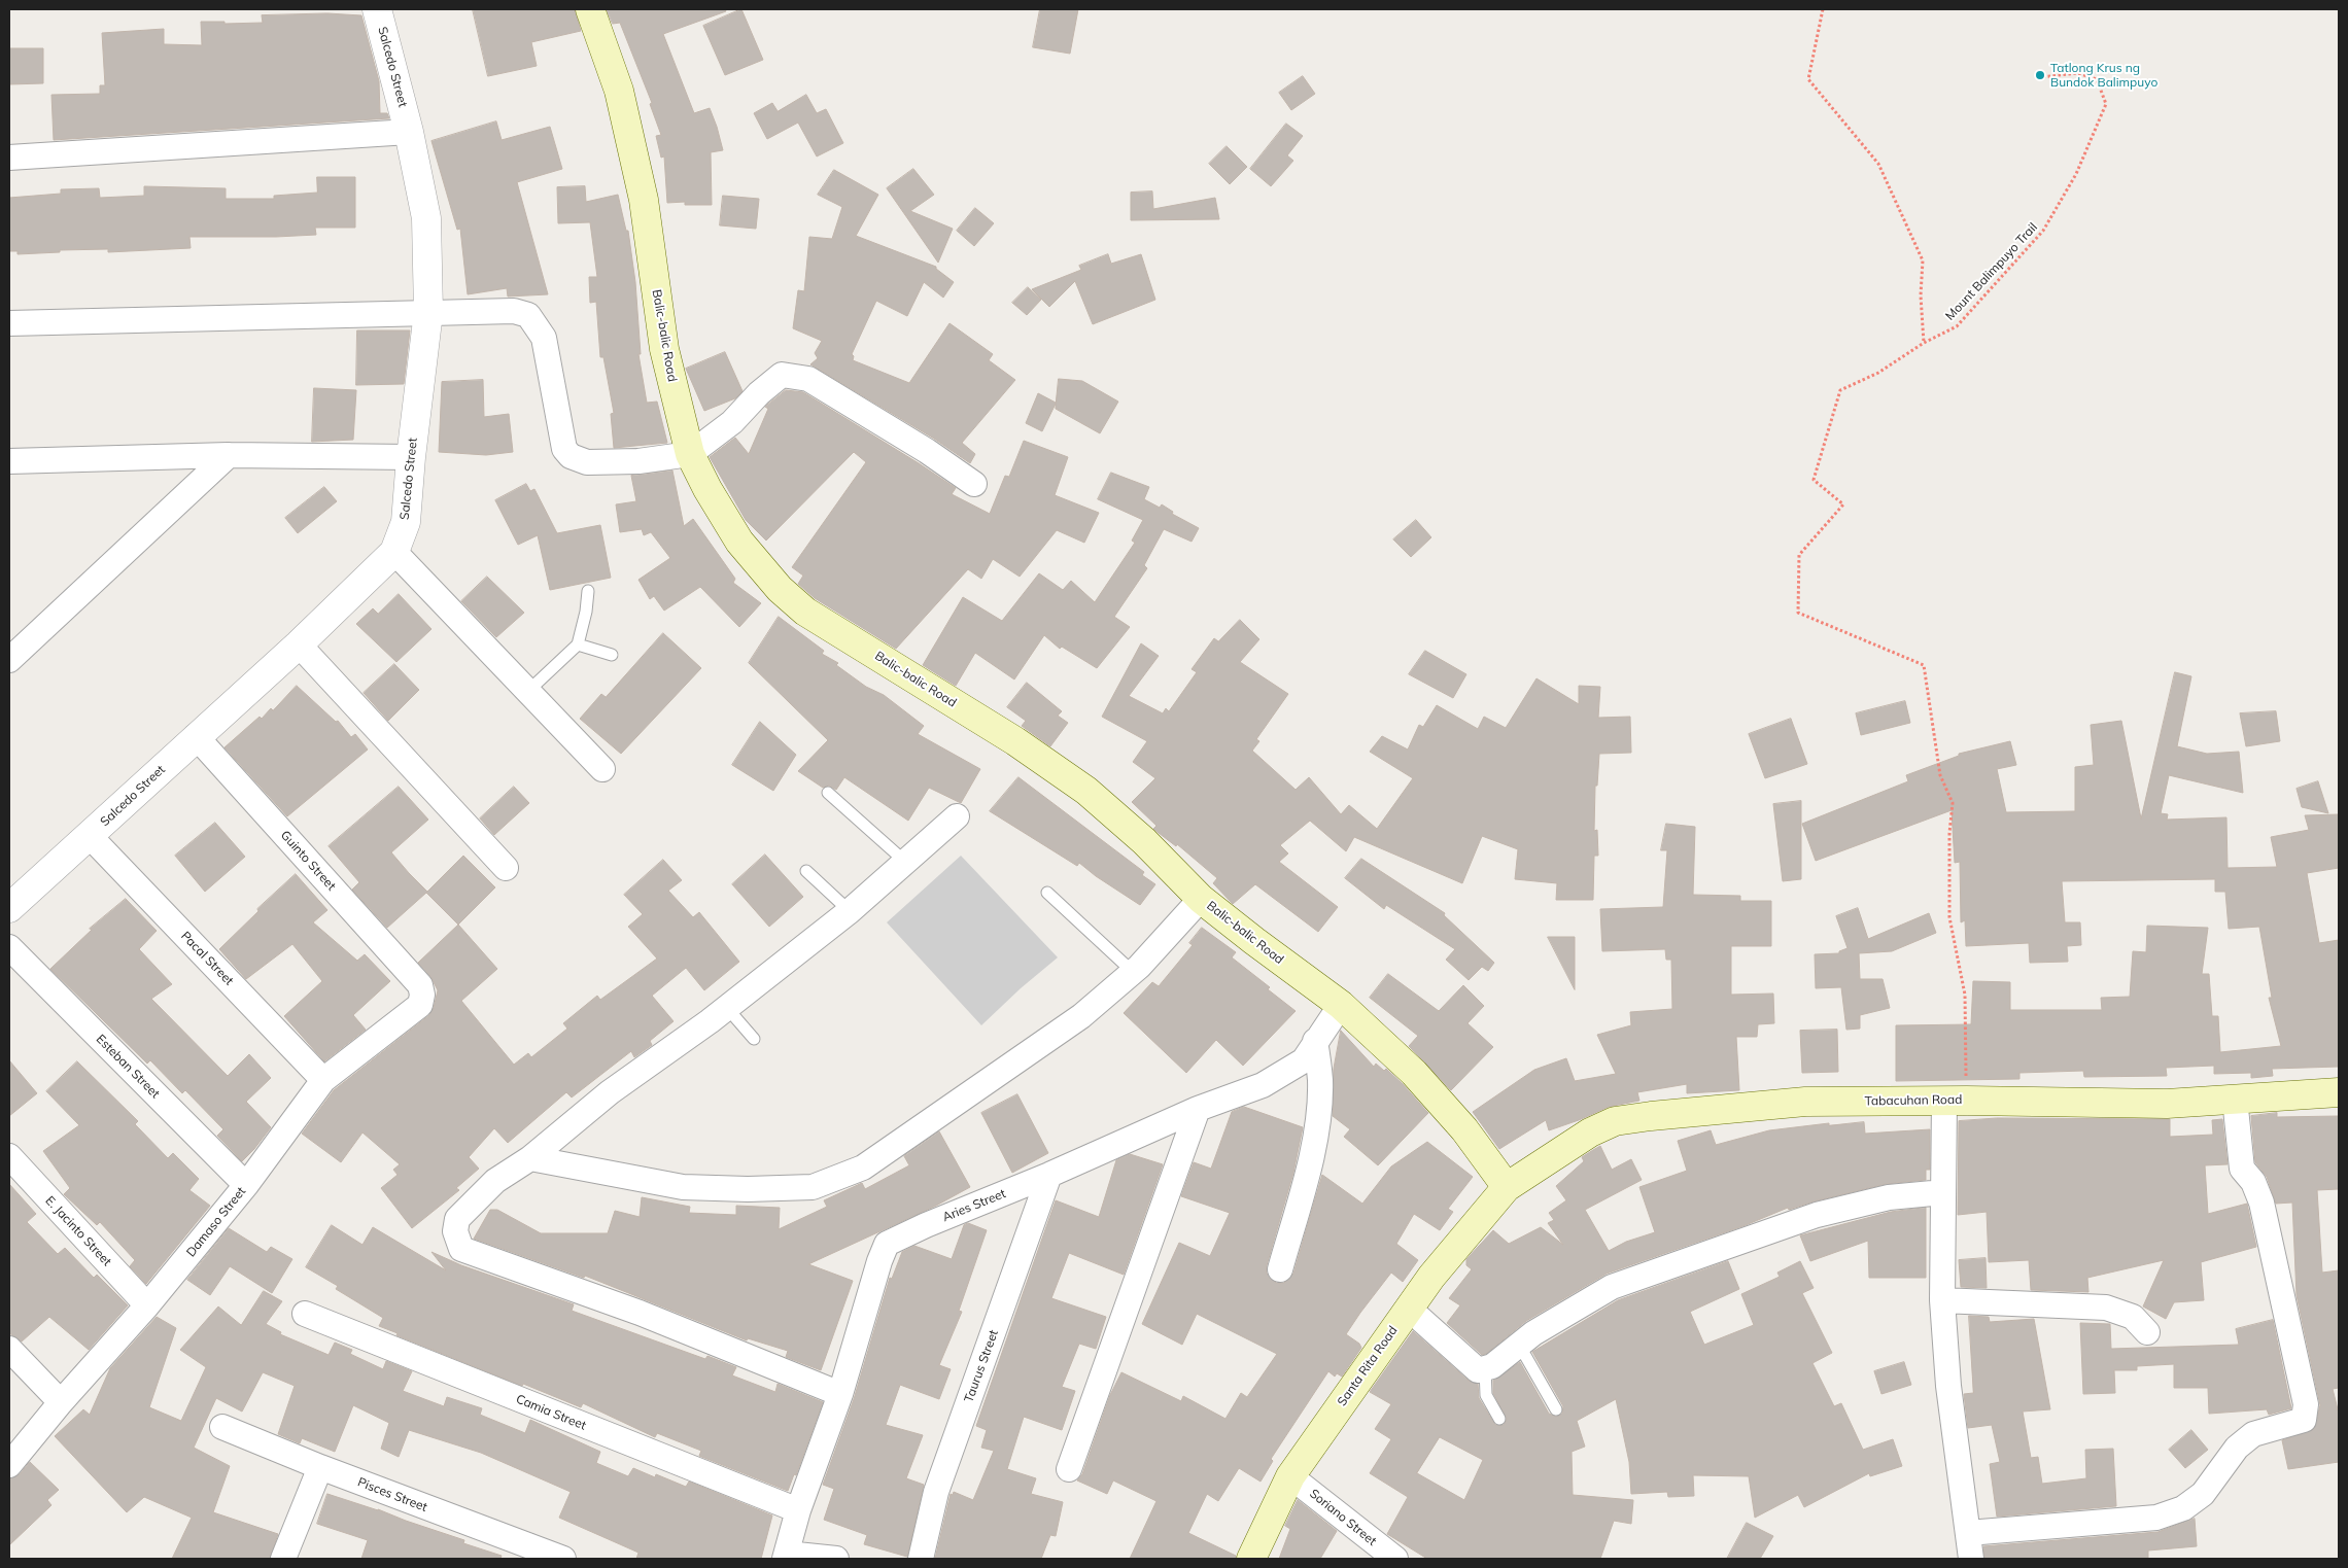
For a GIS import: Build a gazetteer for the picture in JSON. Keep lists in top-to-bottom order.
{
  "streets": {
    "main road": ["Balic-balic Road", "Tabacuhan Road", "Santa Rita Road"],
    "street": [
      "Salcedo Street",
      "Guinto Street",
      "Pacal Street",
      "Esteban Street",
      "Aries Street",
      "Damaso Street",
      "E. Jacinto Street",
      "Taurus Street",
      "Camia Street",
      "Pisces Street",
      "Soriano Street"
    ],
    "path": ["Mount Balimpuyo Trail"]
  },
  "crossings": [
    ["Salcedo Street", "Guinto Street"],
    ["Salcedo Street", "Pacal Street"],
    ["Mount Balimpuyo Trail", "Tabacuhan Road"],
    ["Balic-balic Road", "Tabacuhan Road"],
    ["Balic-balic Road", "Aries Street"],
    ["Balic-balic Road", "Santa Rita Road"],
    ["Guinto Street", "Damaso Street"],
    ["Pacal Street", "Damaso Street"],
    ["Esteban Street", "Damaso Street"],
    ["Tabacuhan Road", "Santa Rita Road"],
    ["Aries Street", "Taurus Street"],
    ["Aries Street", "Camia Street"],
    ["Damaso Street", "E. Jacinto Street"],
    ["Santa Rita Road", "Soriano Street"]
  ],
  "places": ["Tatlong Krus ng Bundok Balimpuyo"]
}
